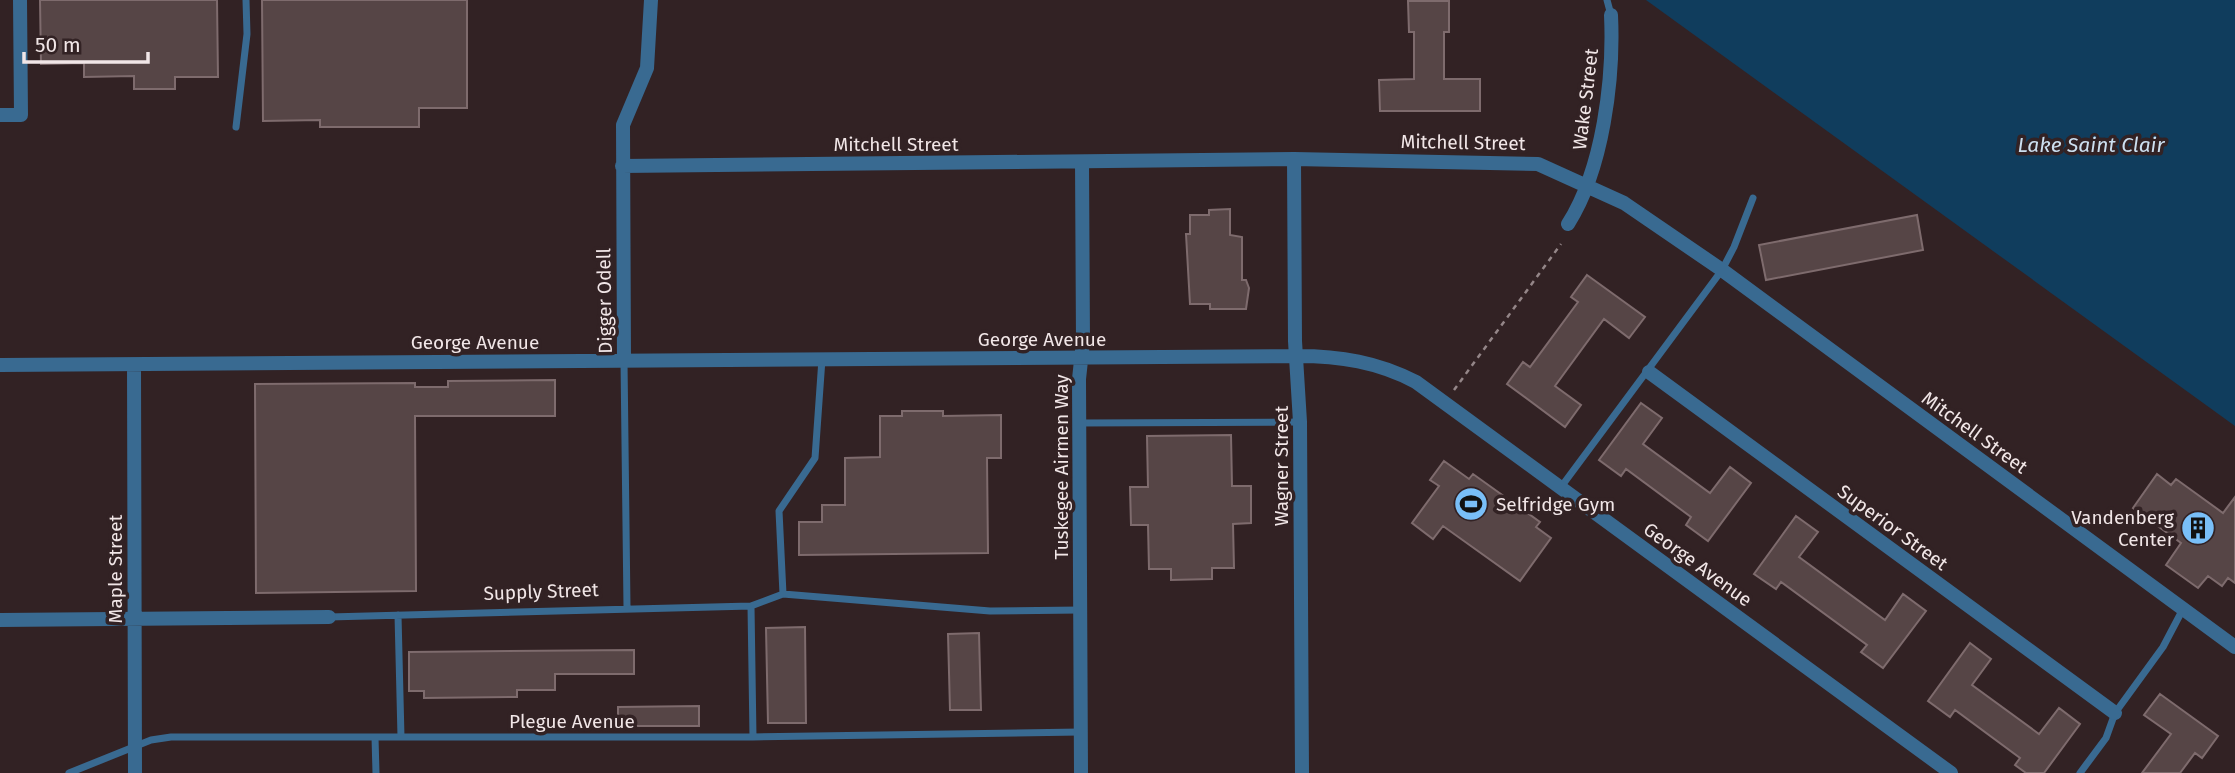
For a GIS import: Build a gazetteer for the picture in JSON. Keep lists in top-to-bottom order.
{
  "streets": {
    "street": [
      "Wake Street",
      "Mitchell Street",
      "Digger Odell",
      "George Avenue",
      "Wagner Street",
      "Tuskegee Airmen Way",
      "Superior Street",
      "Maple Street",
      "Supply Street"
    ],
    "lane": ["Plegue Avenue"]
  },
  "crossings": [
    ["Wake Street", "Mitchell Street"],
    ["Mitchell Street", "Digger Odell"],
    ["Mitchell Street", "Wagner Street"],
    ["Mitchell Street", "Tuskegee Airmen Way"],
    ["Digger Odell", "George Avenue"],
    ["Digger Odell", "Supply Street"],
    ["George Avenue", "Wagner Street"],
    ["George Avenue", "Tuskegee Airmen Way"],
    ["George Avenue", "Maple Street"],
    ["Tuskegee Airmen Way", "Supply Street"],
    ["Tuskegee Airmen Way", "Plegue Avenue"],
    ["Maple Street", "Supply Street"],
    ["Maple Street", "Plegue Avenue"]
  ],
  "water": ["Lake Saint Clair"],
  "places": {
    "sports": ["Selfridge Gym"],
    "building": ["Vandenberg Center"]
  },
  "scale_bar": "50 m"
}
